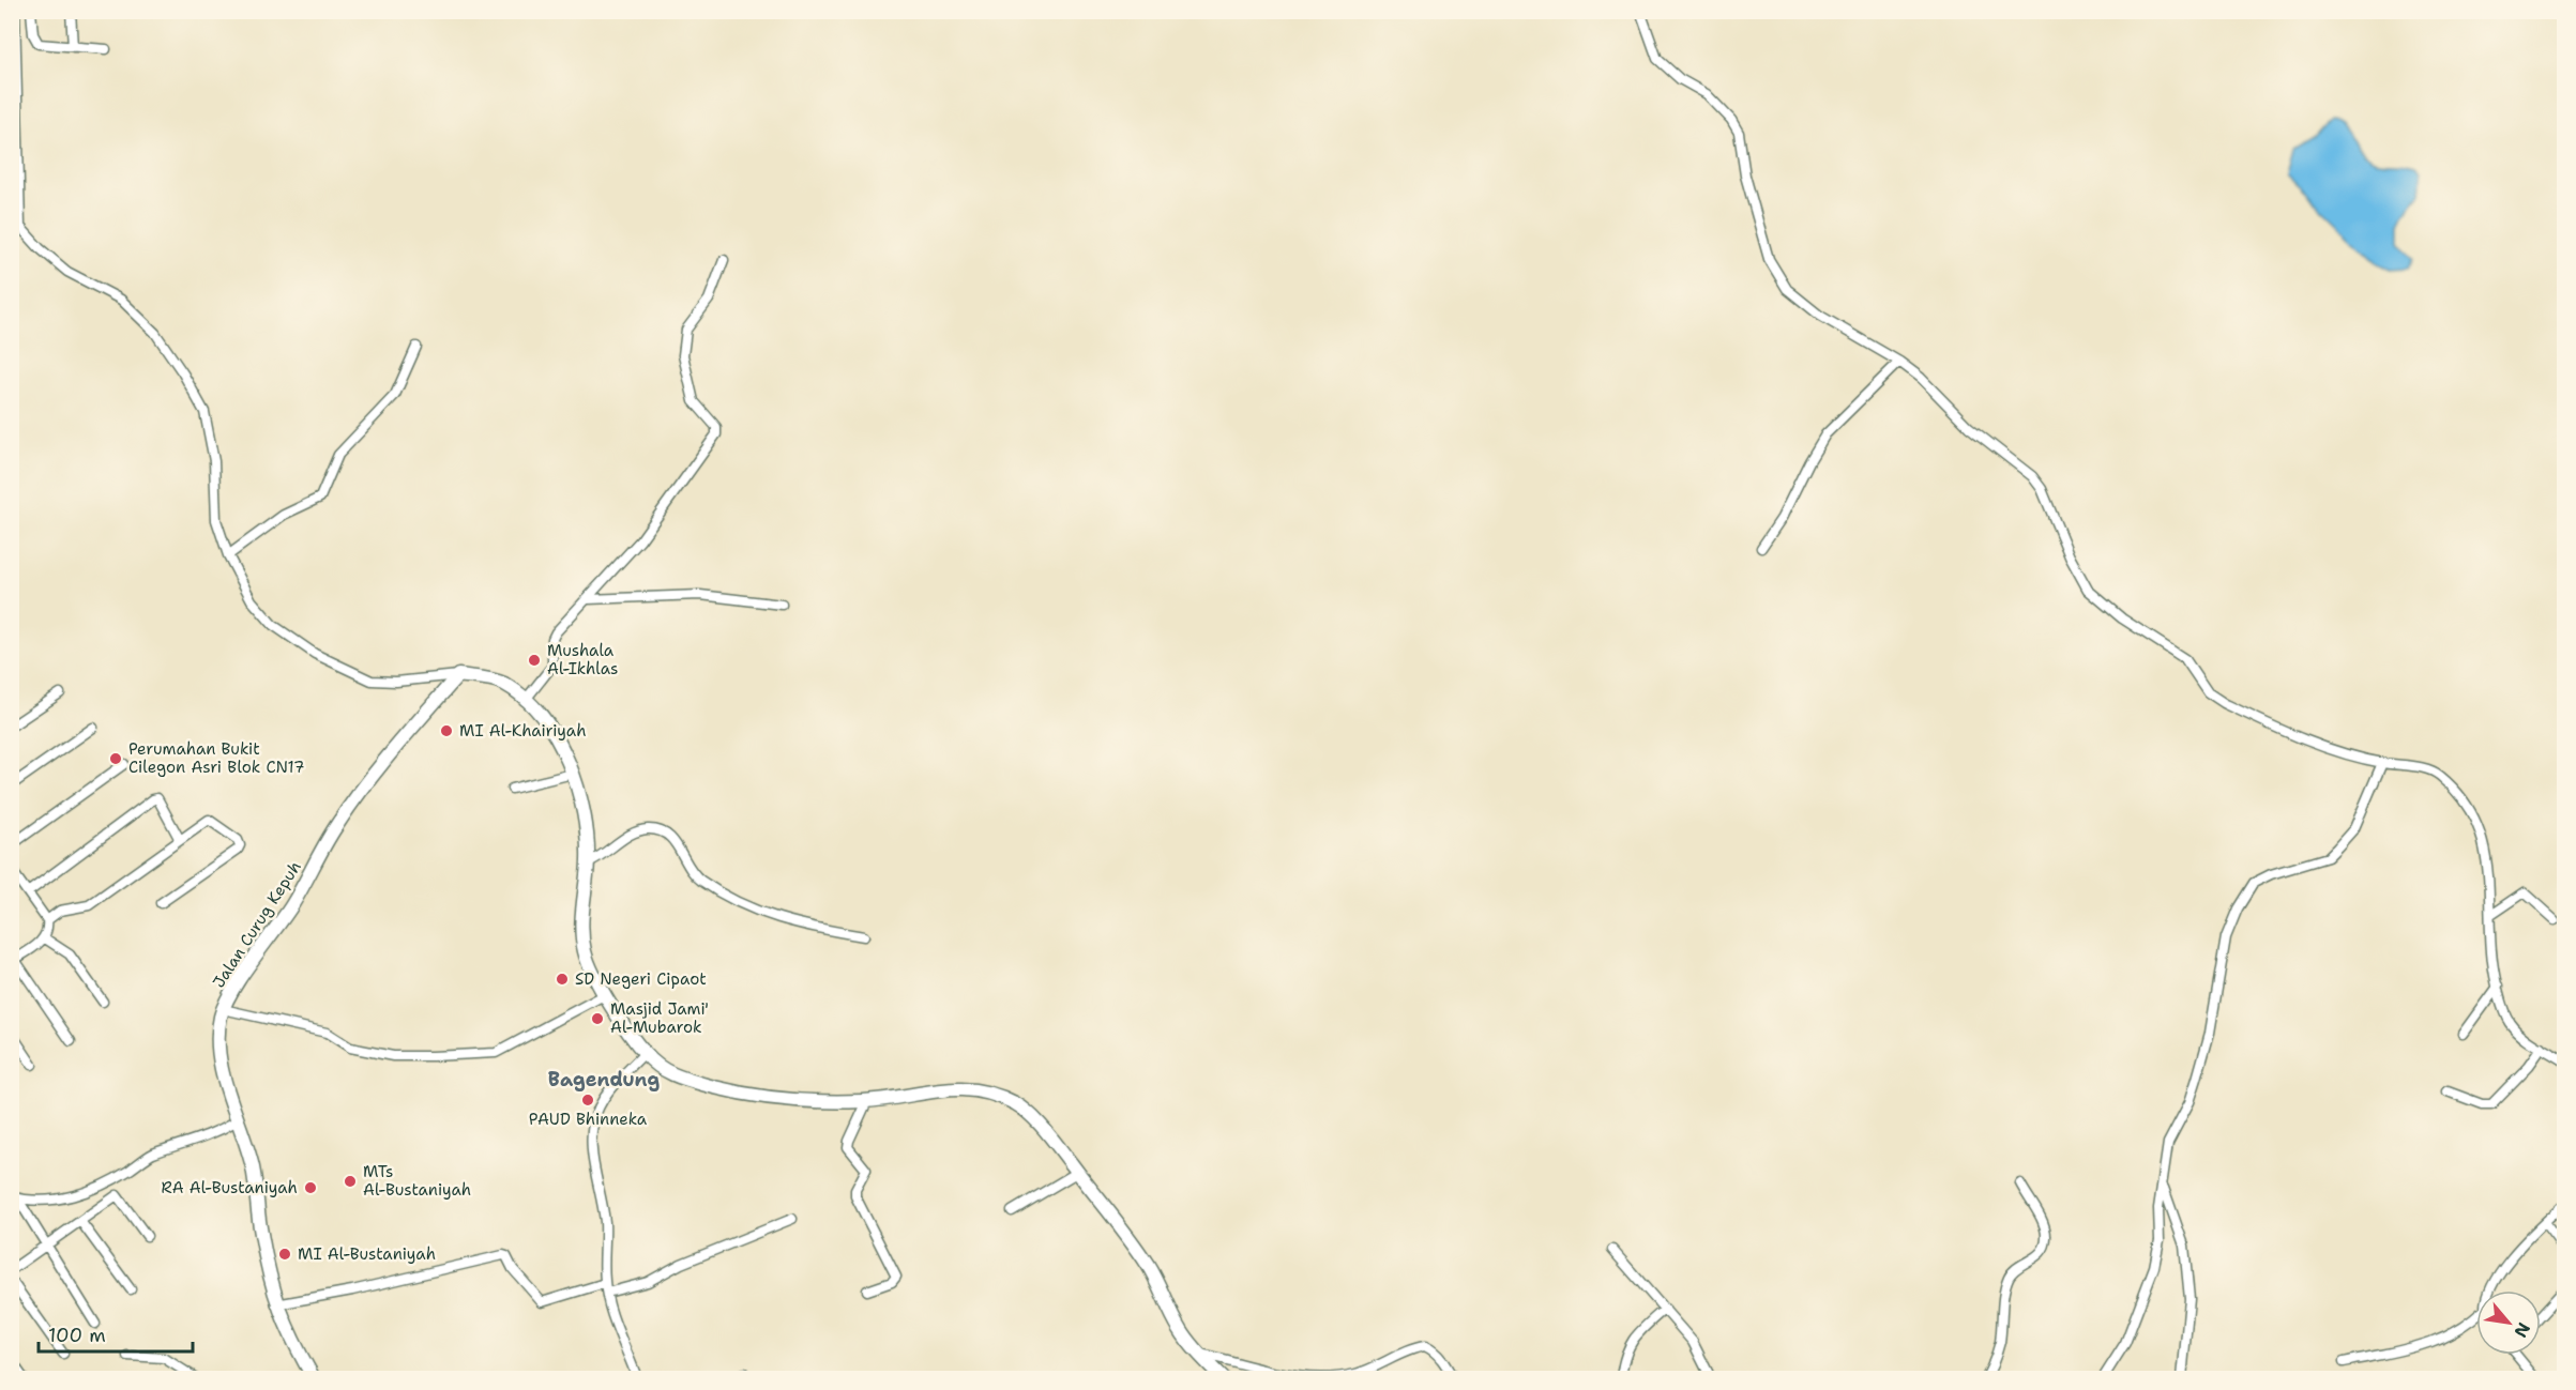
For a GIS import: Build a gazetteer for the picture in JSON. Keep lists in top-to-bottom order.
{
  "streets": {
    "street": ["Jalan Curug Kepuh"]
  },
  "districts": ["Bagendung"],
  "places": [
    "Mushala Al-Ikhlas",
    "MI Al-Khairiyah",
    "Perumahan Bukit Cilegon Asri Blok CN17",
    "SD Negeri Cipaot",
    "Masjid Jami' Al-Mubarok",
    "PAUD Bhinneka",
    "MTs Al-Bustaniyah",
    "RA Al-Bustaniyah",
    "MI Al-Bustaniyah"
  ],
  "scale_bar": "100 m",
  "north": "bottom right"
}
